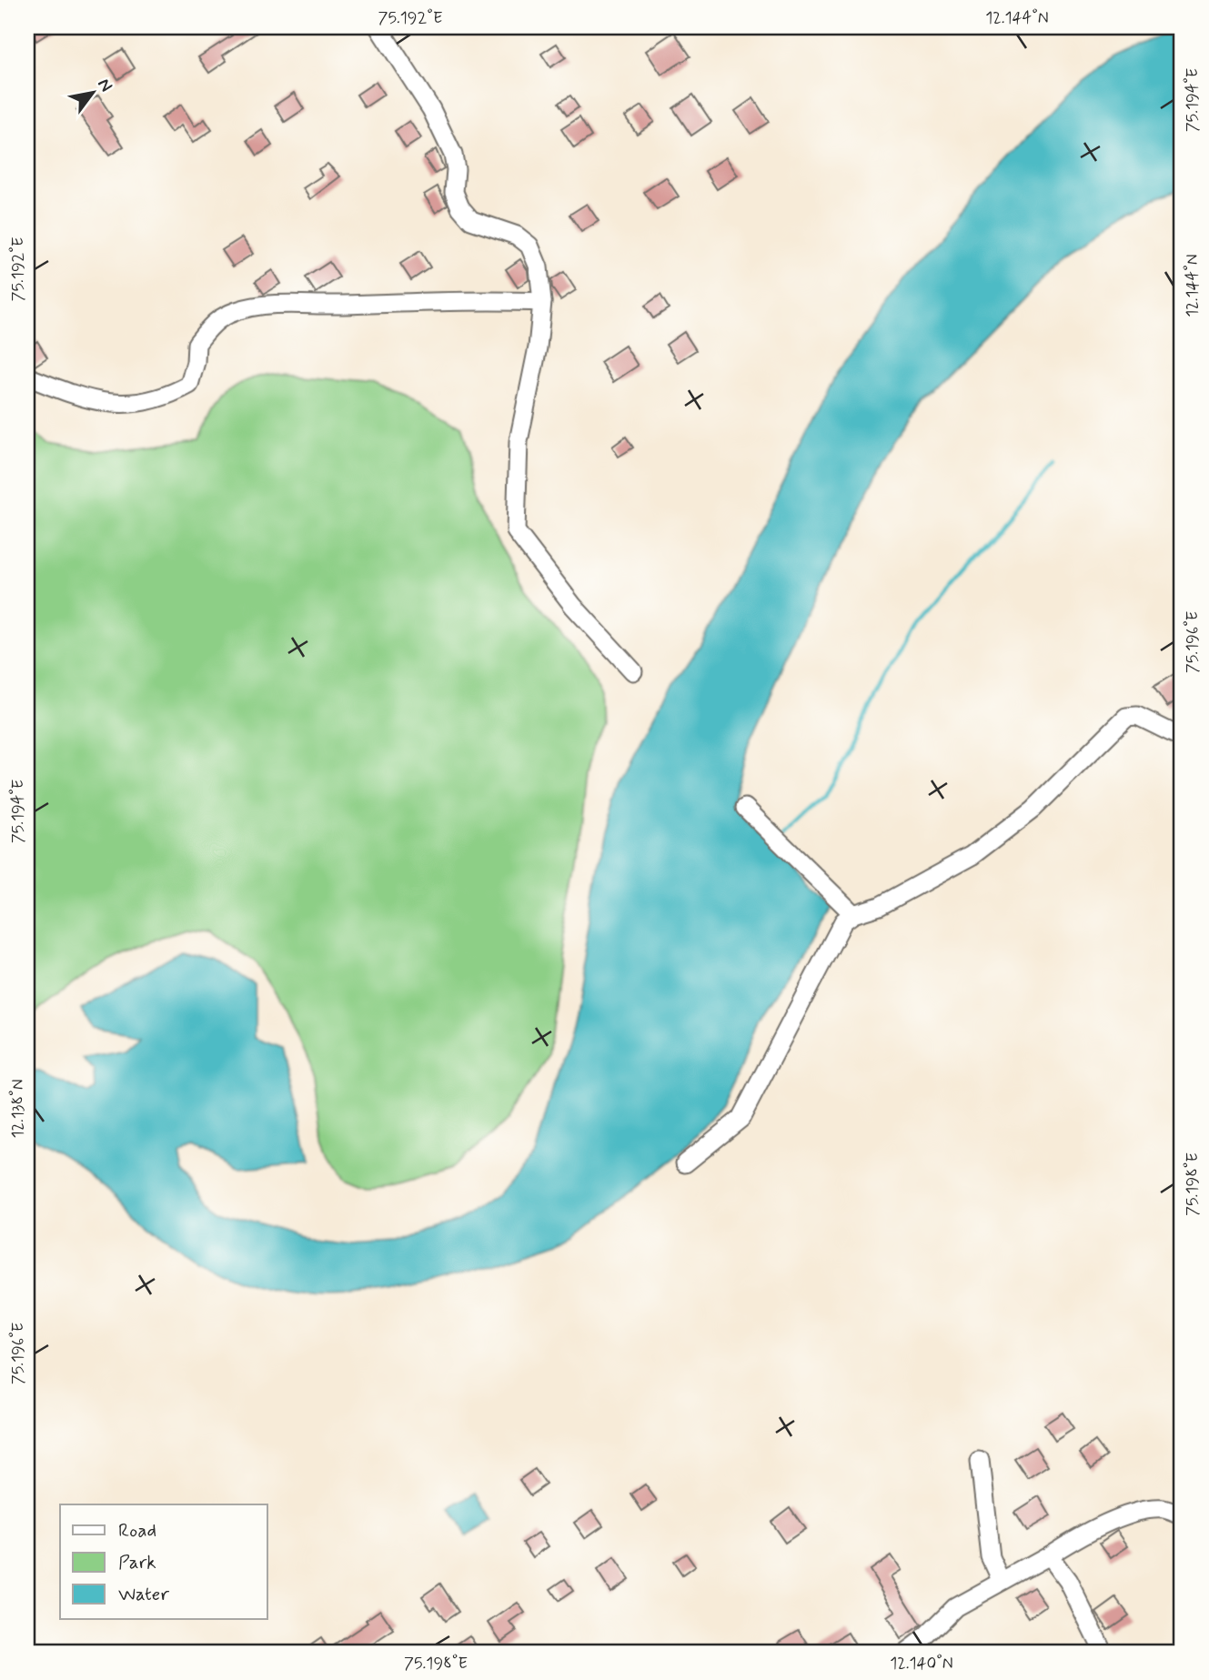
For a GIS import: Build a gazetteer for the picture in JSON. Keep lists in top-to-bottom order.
{
  "legend": ["Road", "Park", "Water"],
  "north": "top right",
  "coordinates": [
    "75.192°E",
    "12.144°N",
    "75.194°E",
    "75.196°E",
    "12.138°N",
    "75.198°E",
    "12.140°N"
  ]
}
